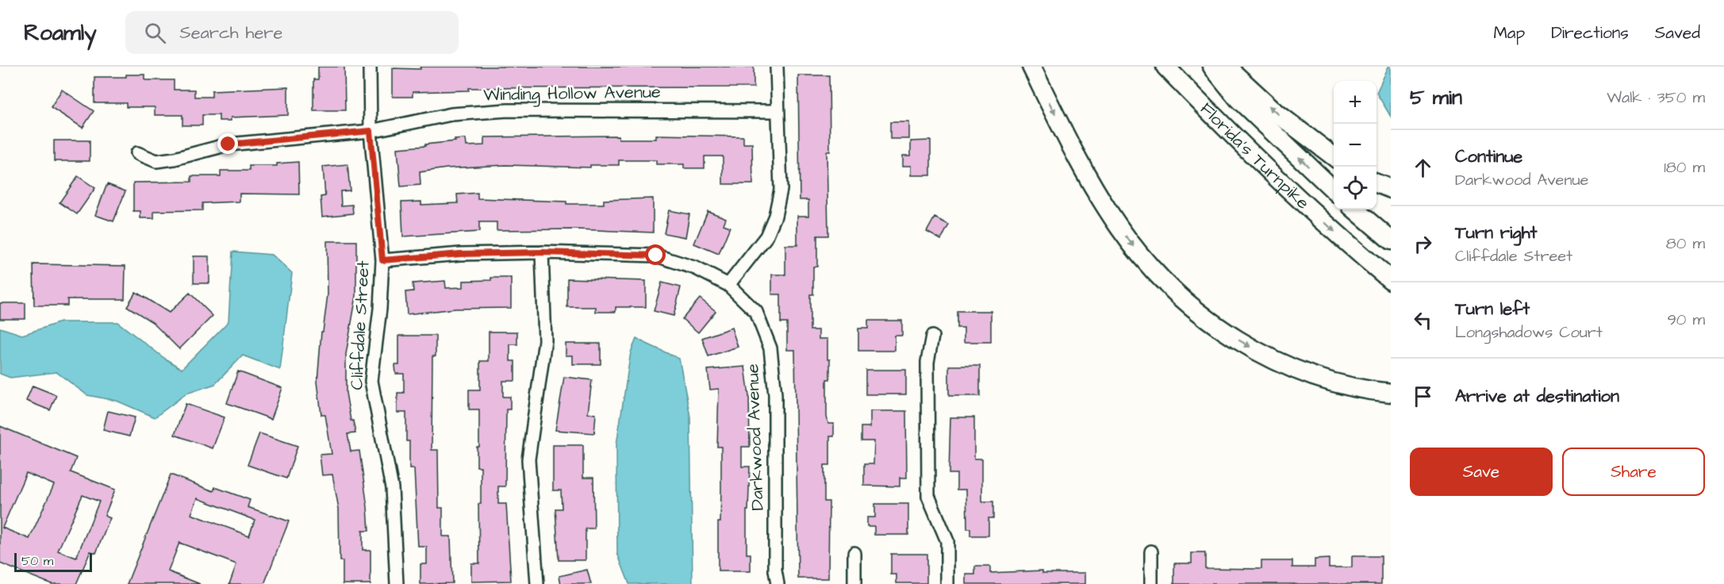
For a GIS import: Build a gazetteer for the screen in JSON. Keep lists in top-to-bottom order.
{
  "streets": {
    "highway": ["Florida's Turnpike"],
    "street": ["Winding Hollow Avenue", "Cliffdale Street", "Darkwood Avenue"]
  },
  "crossings": [
    ["Winding Hollow Avenue", "Cliffdale Street"],
    ["Cliffdale Street", "Darkwood Avenue"]
  ],
  "scale_bar": "50 m",
  "page": {
    "header": "Roamly",
    "search": "Search here",
    "nav": ["Map", "Directions", "Saved"],
    "heading": ["5 min", "Walk · 350 m"],
    "map_buttons": ["+", "−"],
    "list": [
      ["Continue", "Darkwood Avenue", "180 m"],
      ["Turn right", "Cliffdale Street", "80 m"],
      ["Turn left", "Longshadows Court", "90 m"],
      "Arrive at destination"
    ],
    "buttons": ["Save", "Share"],
    "scale": "50 m"
  }
}
